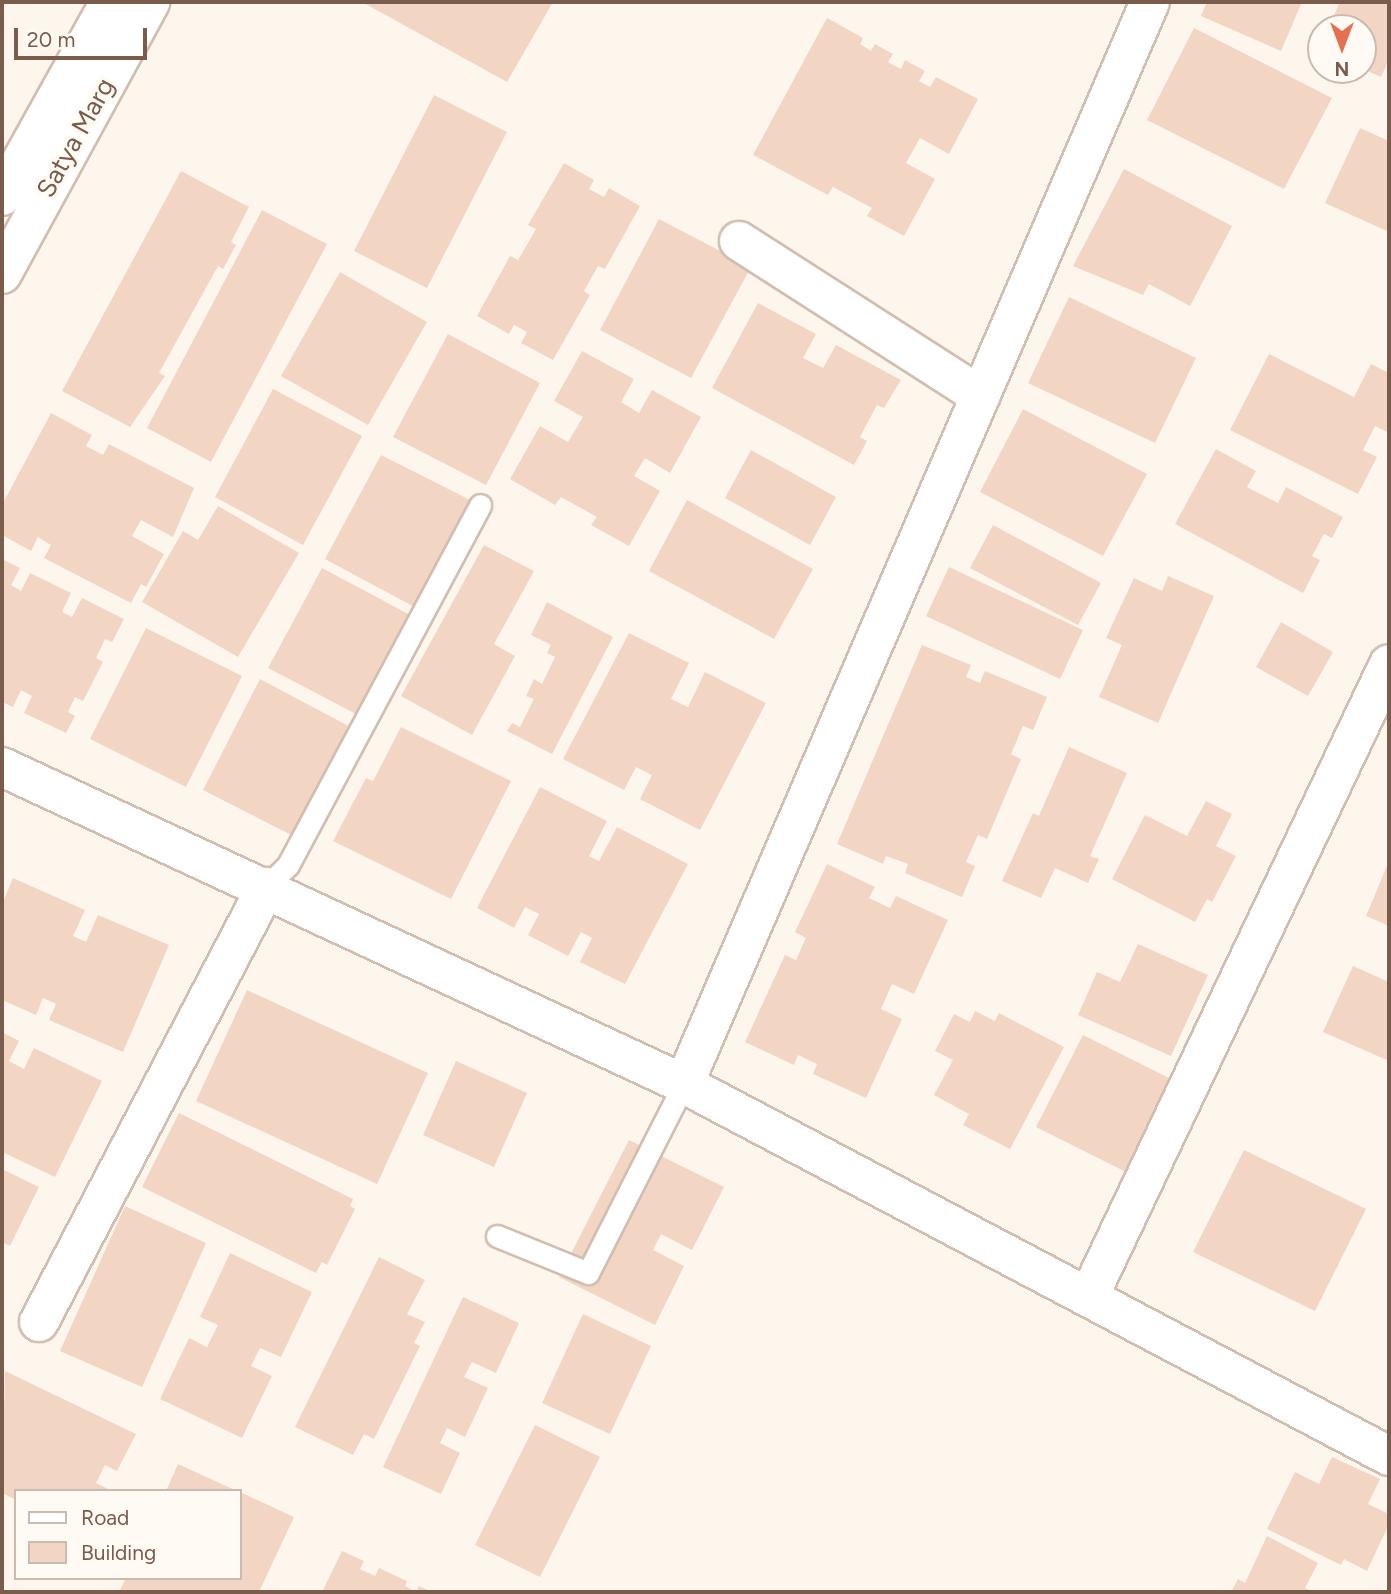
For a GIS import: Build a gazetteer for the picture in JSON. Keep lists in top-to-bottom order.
{
  "streets": {
    "street": ["Satya Marg"]
  },
  "legend": ["Road", "Building"],
  "scale_bar": "20 m",
  "north": "bottom"
}
